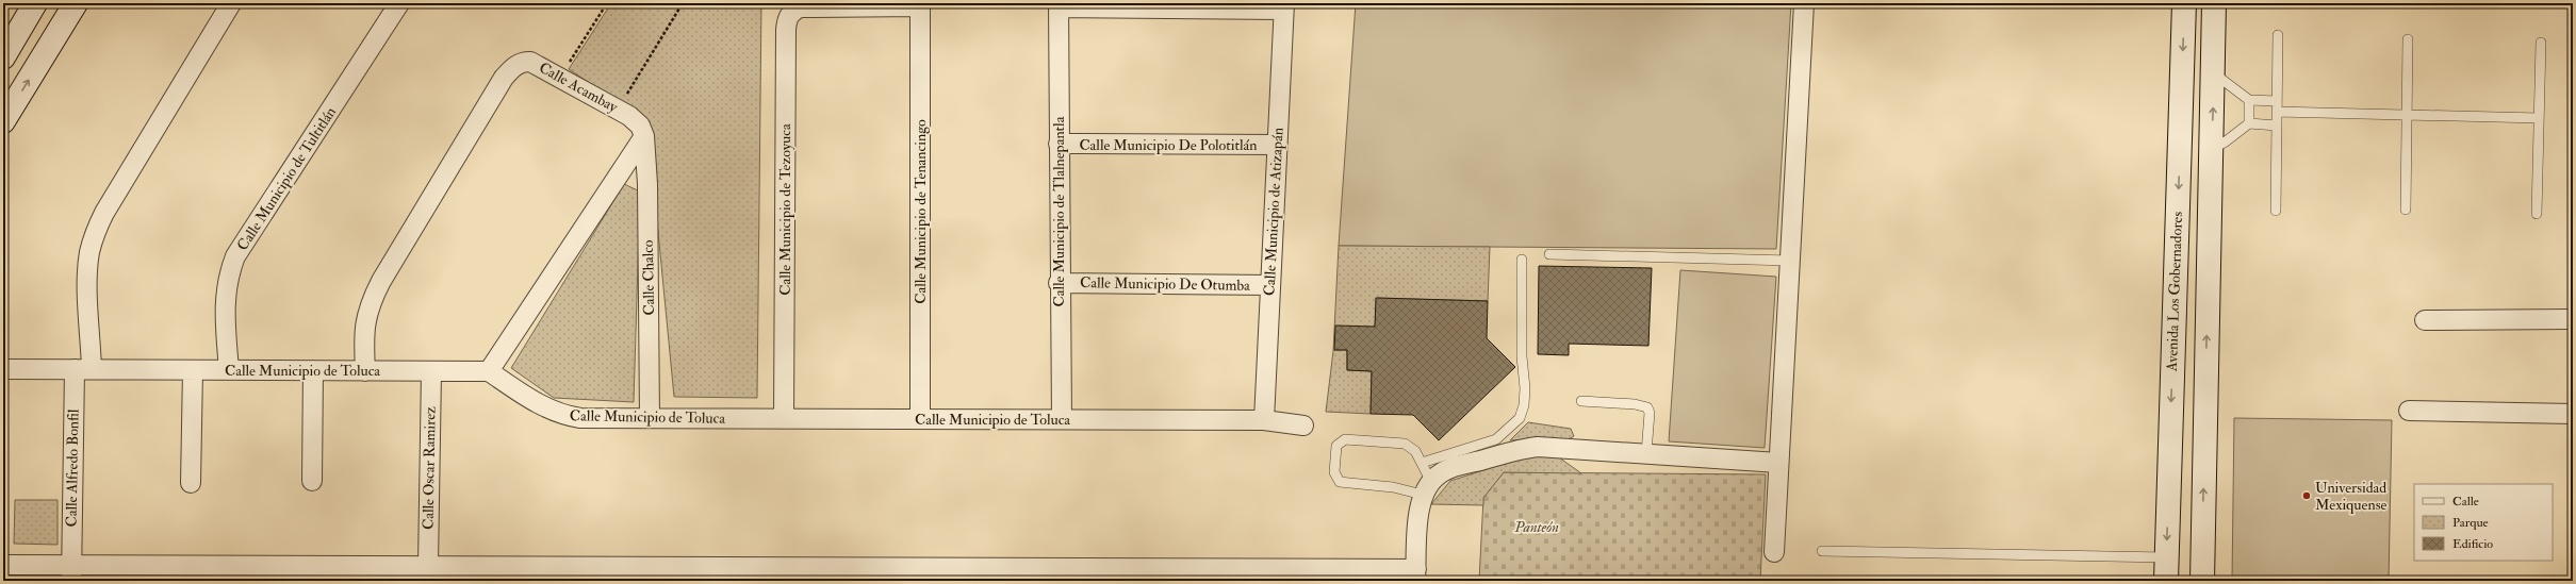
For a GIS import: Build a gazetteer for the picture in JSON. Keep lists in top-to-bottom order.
{
  "streets": {
    "street": [
      "Calle Acambay",
      "Calle Municipio De Polotitlán",
      "Calle Municipio de Tultitlán",
      "Calle Municipio de Tezoyuca",
      "Calle Municipio de Tenancingo",
      "Calle Municipio de Tlalnepantla",
      "Calle Municipio de Atizapán",
      "Calle Chalco",
      "Calle Municipio De Otumba",
      "Avenida Los Gobernadores",
      "Calle Municipio de Toluca",
      "Calle Alfredo Bonfil",
      "Calle Oscar Ramirez"
    ]
  },
  "crossings": [
    ["Calle Acambay", "Calle Chalco"],
    ["Calle Acambay", "Calle Municipio de Toluca"],
    ["Calle Municipio De Polotitlán", "Calle Municipio de Tlalnepantla"],
    ["Calle Municipio De Polotitlán", "Calle Municipio de Atizapán"],
    ["Calle Municipio de Tultitlán", "Calle Municipio de Toluca"],
    ["Calle Municipio de Tezoyuca", "Calle Municipio de Tenancingo"],
    ["Calle Municipio de Tezoyuca", "Calle Municipio de Toluca"],
    ["Calle Municipio de Tenancingo", "Calle Municipio de Toluca"],
    ["Calle Municipio de Tlalnepantla", "Calle Municipio De Otumba"],
    ["Calle Municipio de Tlalnepantla", "Calle Municipio de Toluca"],
    ["Calle Municipio de Atizapán", "Calle Municipio De Otumba"],
    ["Calle Municipio de Atizapán", "Calle Municipio de Toluca"],
    ["Calle Chalco", "Calle Municipio de Toluca"],
    ["Calle Municipio de Toluca", "Calle Alfredo Bonfil"],
    ["Calle Municipio de Toluca", "Calle Oscar Ramirez"]
  ],
  "parks": ["Panteón"],
  "places": ["Universidad Mexiquense"],
  "legend": ["Calle", "Parque", "Edificio"]
}
